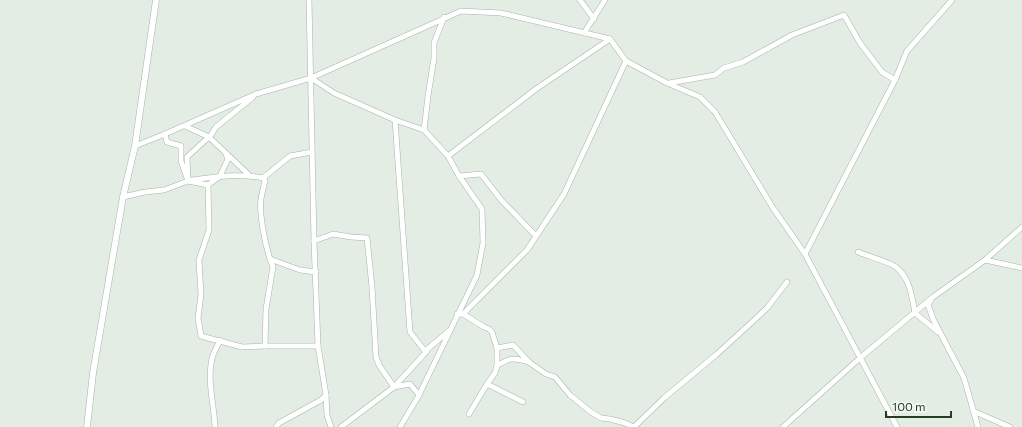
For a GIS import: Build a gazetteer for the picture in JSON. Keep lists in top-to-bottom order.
{
  "scale_bar": "100 m"
}
